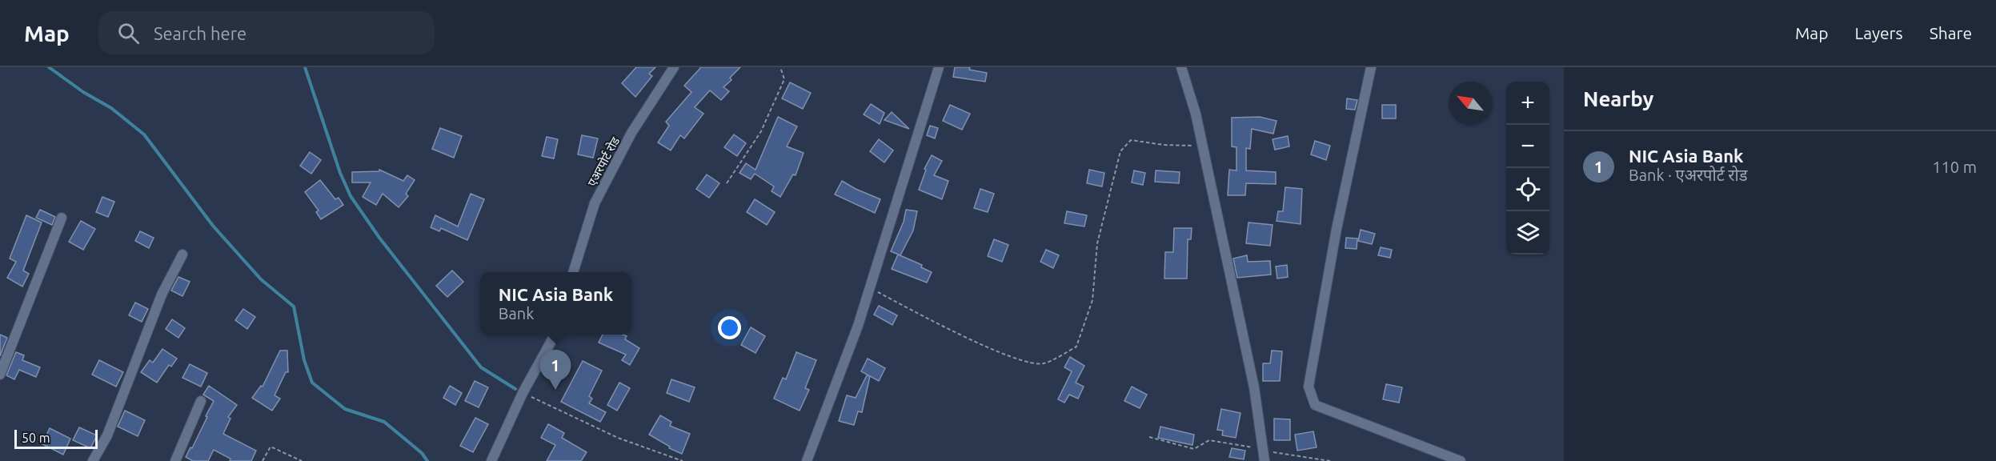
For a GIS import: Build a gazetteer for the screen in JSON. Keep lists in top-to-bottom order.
{
  "streets": {
    "street": ["एअरपोर्ट रोड"]
  },
  "scale_bar": "50 m",
  "north": "top left",
  "page": {
    "header": "Map",
    "search": "Search here",
    "nav": ["Map", "Layers", "Share"],
    "heading": "Nearby",
    "map_buttons": ["+", "−"],
    "list": [
      {
        "mark": "1",
        "name": "NIC Asia Bank",
        "note": "Bank · एअरपोर्ट रोड",
        "value": "110 m"
      }
    ],
    "popup": ["NIC Asia Bank", "Bank"],
    "pins": "1",
    "scale": "50 m"
  }
}
